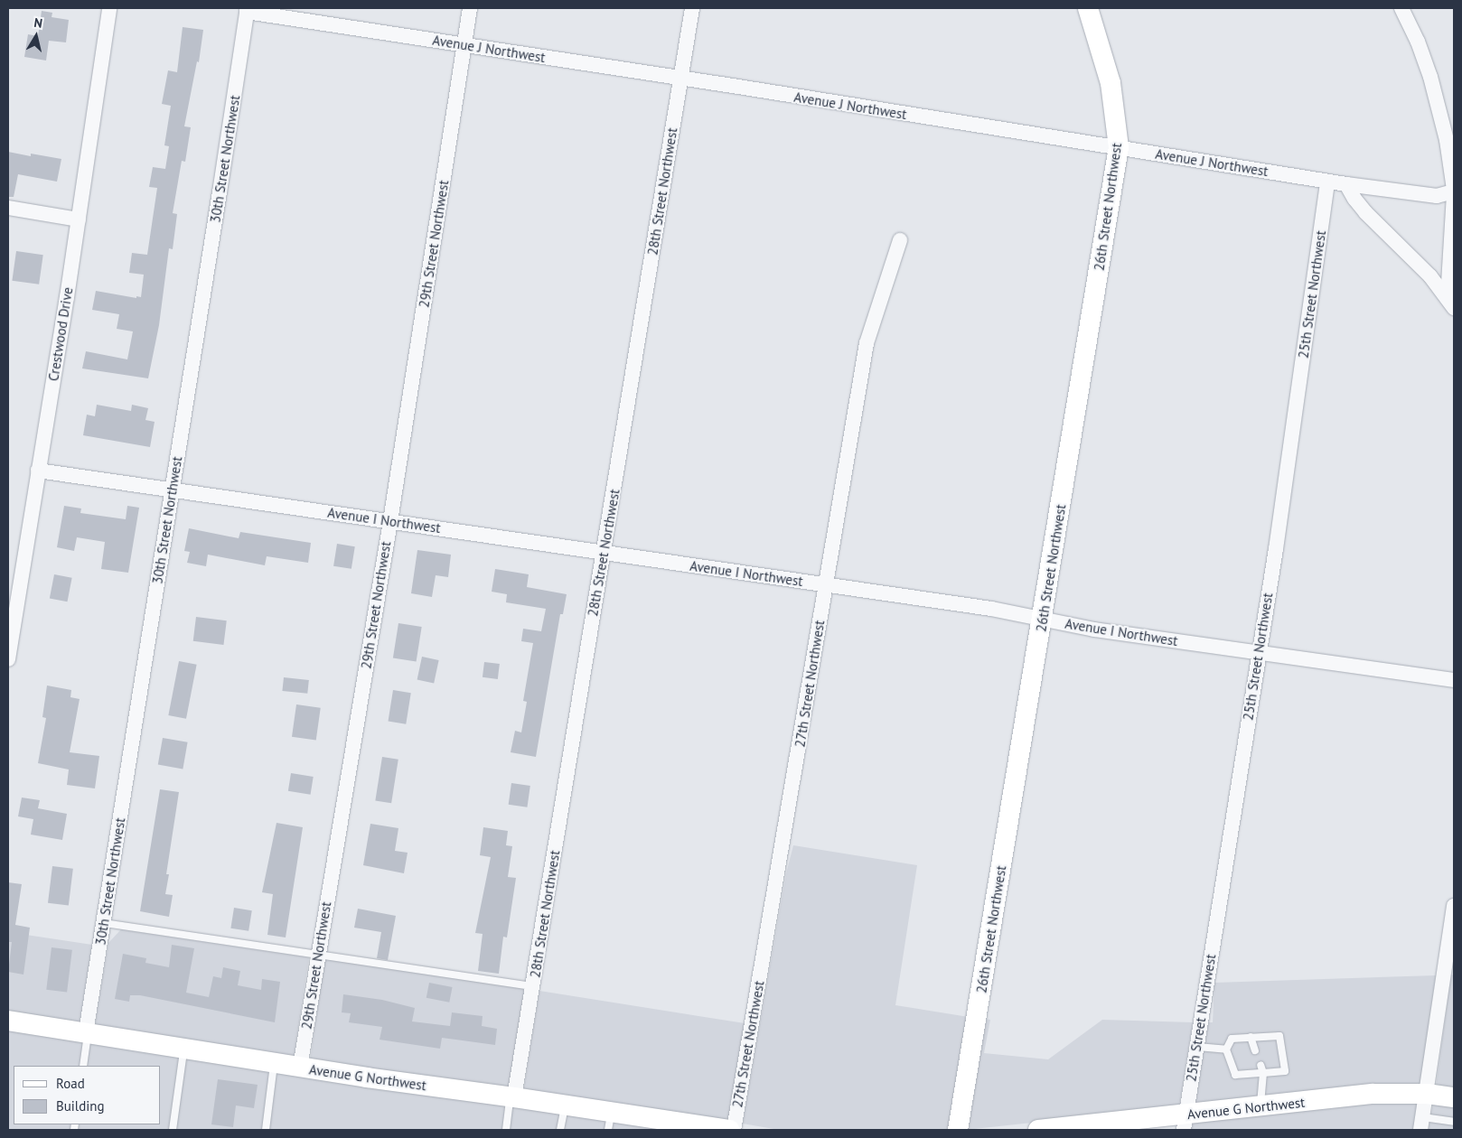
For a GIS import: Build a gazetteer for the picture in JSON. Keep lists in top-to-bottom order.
{
  "streets": {
    "main road": ["26th Street Northwest", "Avenue G Northwest"],
    "street": [
      "Avenue J Northwest",
      "30th Street Northwest",
      "28th Street Northwest",
      "29th Street Northwest",
      "25th Street Northwest",
      "Crestwood Drive",
      "Avenue I Northwest",
      "27th Street Northwest"
    ]
  },
  "crossings": [
    ["Avenue J Northwest", "30th Street Northwest"],
    ["Avenue J Northwest", "28th Street Northwest"],
    ["Avenue J Northwest", "26th Street Northwest"],
    ["Avenue J Northwest", "29th Street Northwest"],
    ["Avenue J Northwest", "25th Street Northwest"],
    ["30th Street Northwest", "Avenue I Northwest"],
    ["30th Street Northwest", "Avenue G Northwest"],
    ["28th Street Northwest", "Avenue I Northwest"],
    ["28th Street Northwest", "Avenue G Northwest"],
    ["26th Street Northwest", "Avenue I Northwest"],
    ["29th Street Northwest", "Avenue I Northwest"],
    ["29th Street Northwest", "Avenue G Northwest"],
    ["25th Street Northwest", "Avenue I Northwest"],
    ["25th Street Northwest", "Avenue G Northwest"],
    ["Crestwood Drive", "Avenue I Northwest"],
    ["Avenue I Northwest", "27th Street Northwest"],
    ["27th Street Northwest", "Avenue G Northwest"]
  ],
  "legend": ["Road", "Building"],
  "north": "top"
}
